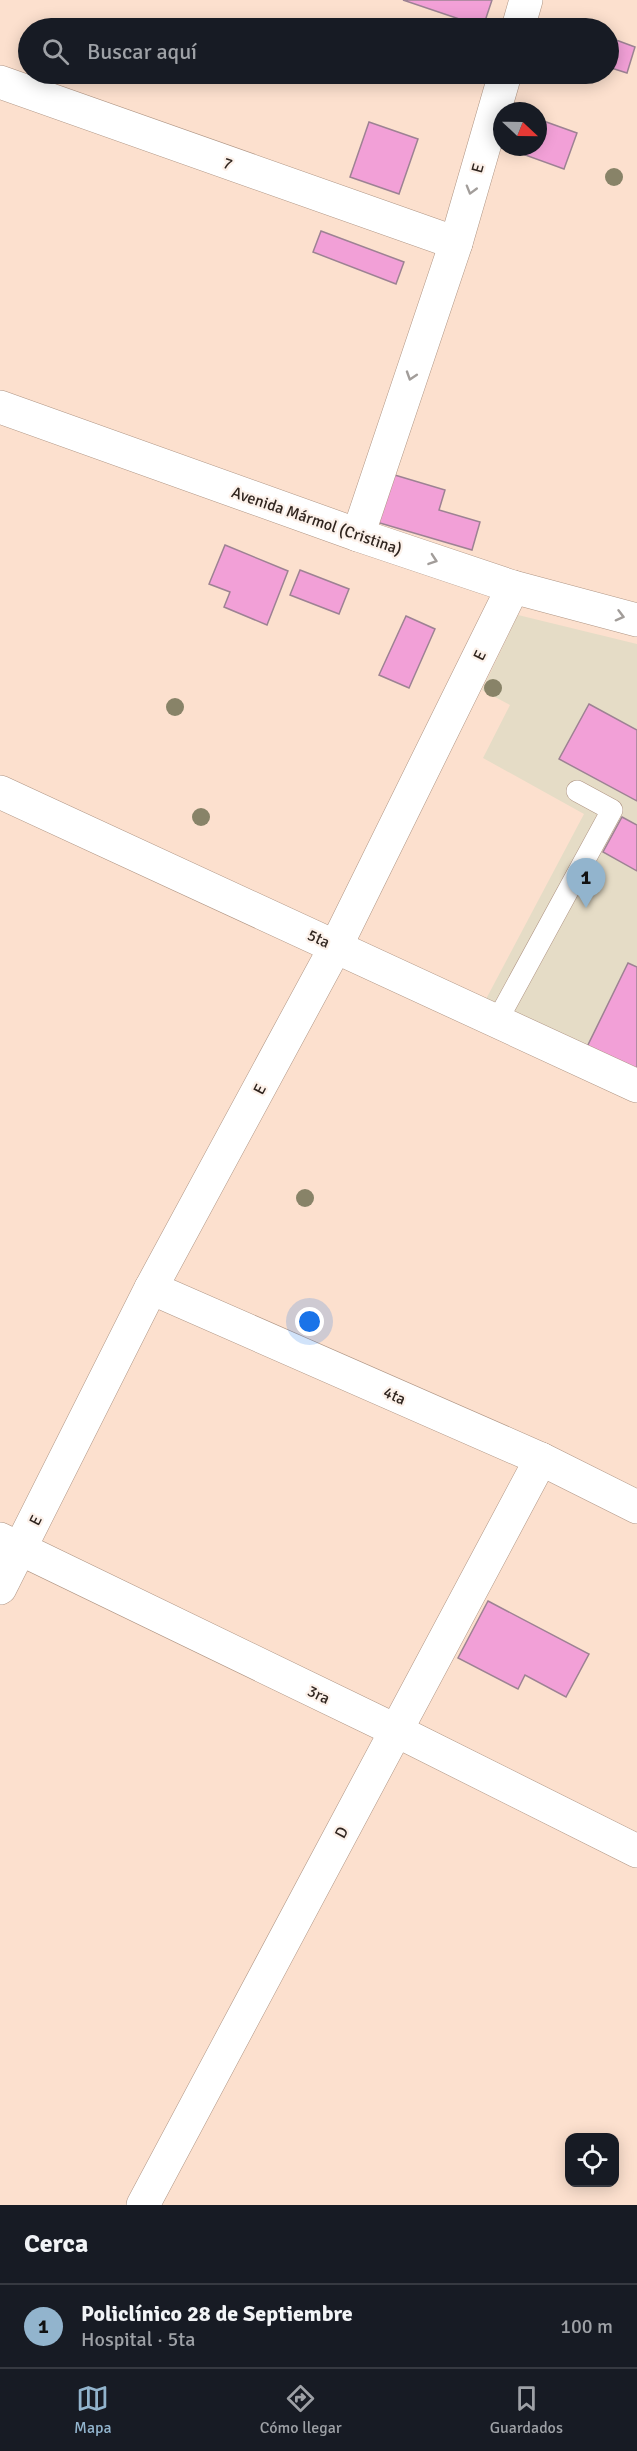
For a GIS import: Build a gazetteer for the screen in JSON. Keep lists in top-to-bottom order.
{
  "streets": {
    "street": [
      "7",
      "E",
      "Avenida Mármol (Cristina)",
      "5ta",
      "4ta",
      "3ra",
      "D"
    ]
  },
  "crossings": [
    ["7", "E"],
    ["E", "Avenida Mármol (Cristina)"],
    ["E", "5ta"],
    ["E", "4ta"],
    ["E", "3ra"],
    ["4ta", "D"],
    ["3ra", "D"]
  ],
  "one_way": ["Avenida Mármol (Cristina)"],
  "north": "right",
  "page": {
    "search": "Buscar aquí",
    "pins": "1",
    "heading": "Cerca",
    "list": [
      {
        "mark": "1",
        "name": "Policlínico 28 de Septiembre",
        "note": "Hospital · 5ta",
        "value": "100 m"
      }
    ],
    "nav": ["Mapa", "Cómo llegar", "Guardados"]
  }
}
